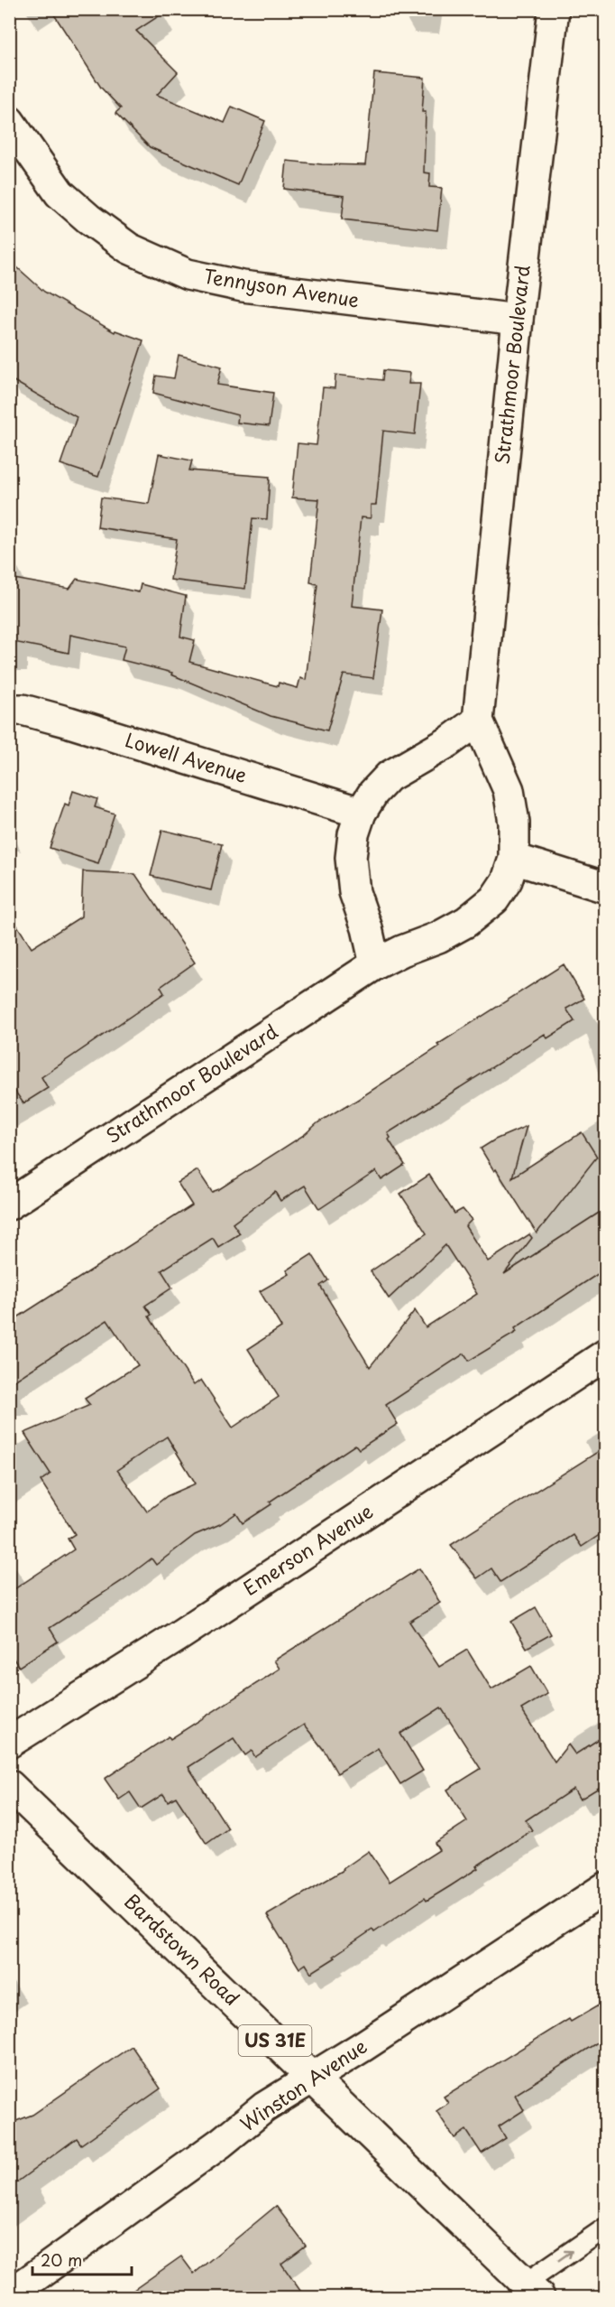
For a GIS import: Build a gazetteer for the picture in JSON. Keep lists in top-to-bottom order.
{
  "streets": {
    "street": [
      "Tennyson Avenue",
      "Strathmoor Boulevard",
      "Lowell Avenue",
      "Emerson Avenue",
      "Bardstown Road",
      "US 31E",
      "Winston Avenue"
    ]
  },
  "crossings": [
    ["Tennyson Avenue", "Strathmoor Boulevard"],
    ["Bardstown Road", "Winston Avenue"]
  ],
  "scale_bar": "20 m"
}
